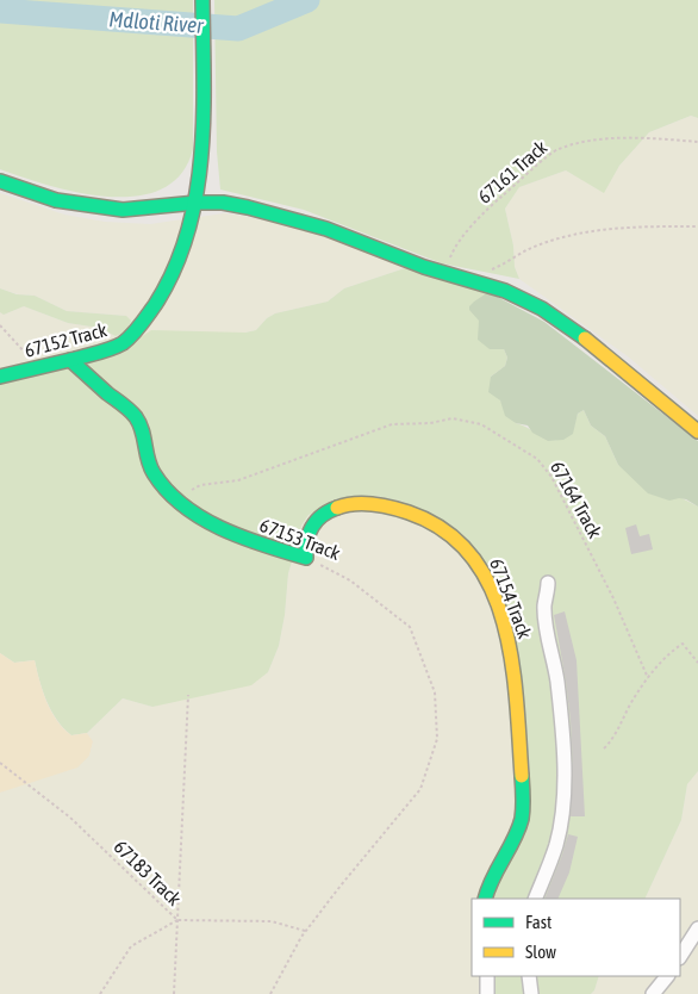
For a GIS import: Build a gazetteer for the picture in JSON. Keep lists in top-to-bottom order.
{
  "streets": {
    "street": ["67152 Track", "67153 Track", "67154 Track"],
    "path": ["67161 Track", "67164 Track", "67183 Track"]
  },
  "crossings": [
    ["67152 Track", "67153 Track"],
    ["67164 Track", "67153 Track"],
    ["67153 Track", "67154 Track"],
    ["67153 Track", "67183 Track"]
  ],
  "water": ["Mdloti River"],
  "legend": ["Fast", "Slow"]
}
